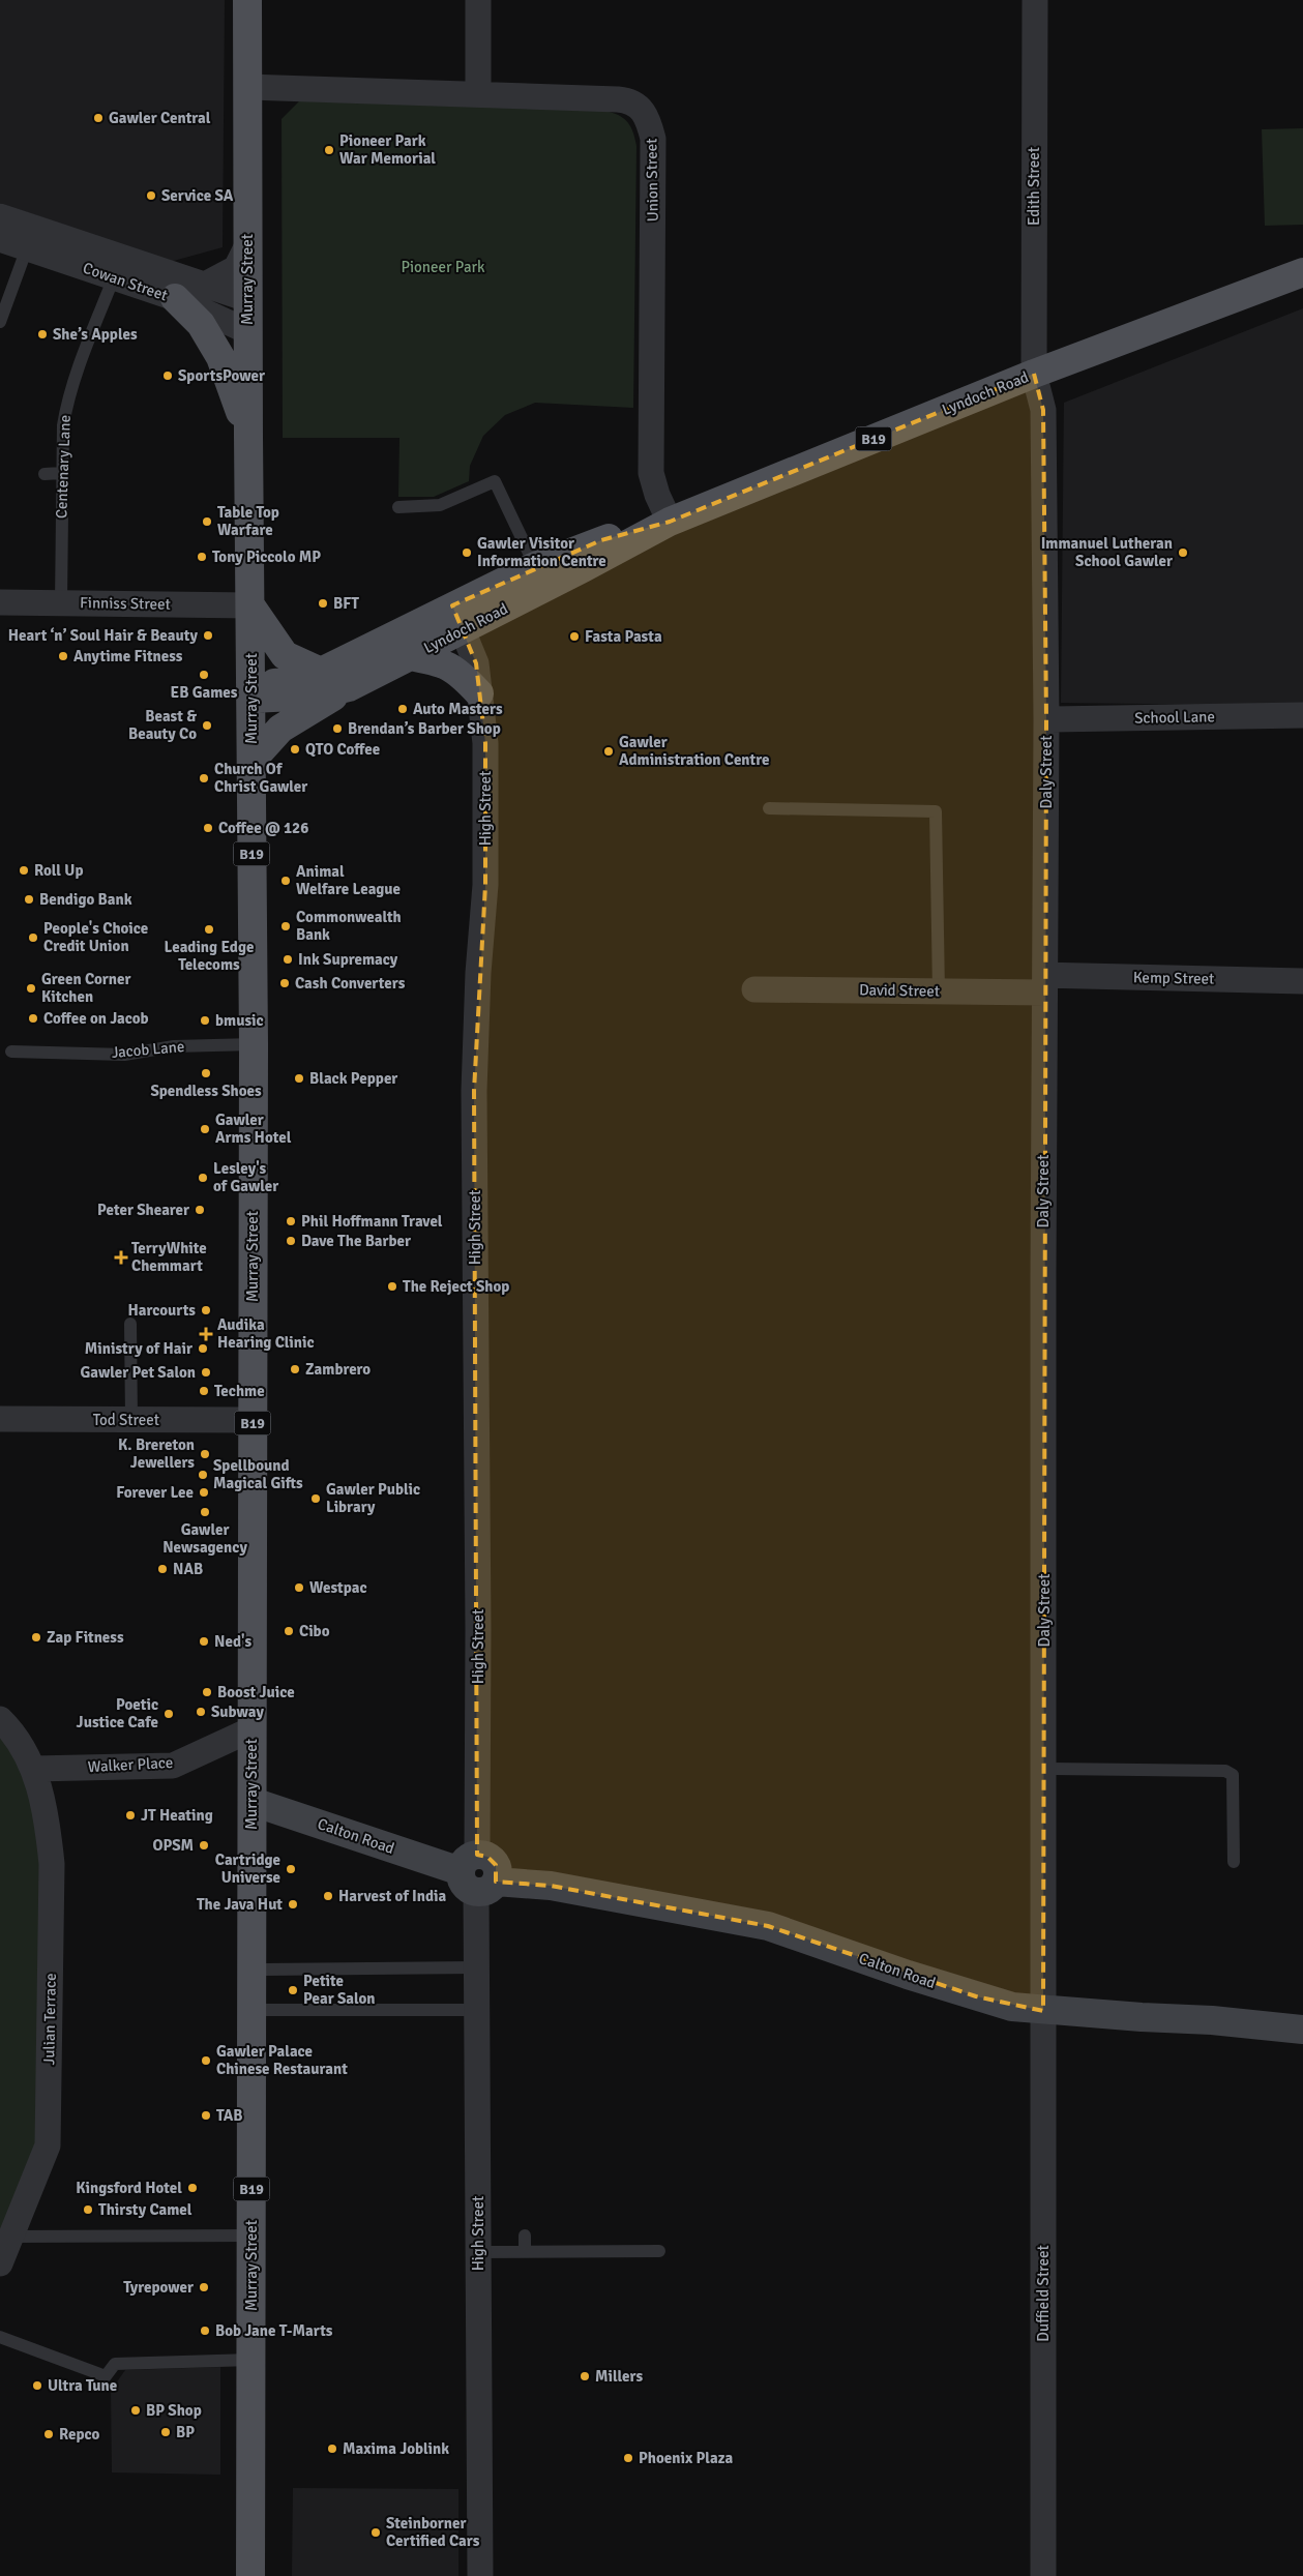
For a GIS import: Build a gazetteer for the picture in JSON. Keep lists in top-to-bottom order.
{
  "streets": {
    "main road": [
      "Murray Street",
      "Lyndoch Road",
      "B19",
      "Calton Road"
    ],
    "street": [
      "Union Street",
      "Edith Street",
      "Cowan Street",
      "Finniss Street",
      "School Lane",
      "Daly Street",
      "High Street",
      "Kemp Street",
      "David Street",
      "Tod Street",
      "Walker Place",
      "Julian Terrace",
      "Duffield Street"
    ],
    "lane": ["Centenary Lane", "Jacob Lane"]
  },
  "crossings": [
    ["Union Street", "Murray Street"],
    ["Union Street", "Lyndoch Road"],
    ["Edith Street", "Lyndoch Road"],
    ["Edith Street", "Daly Street"],
    ["Murray Street", "Cowan Street"],
    ["Murray Street", "Lyndoch Road"],
    ["Murray Street", "B19"],
    ["Murray Street", "Finniss Street"],
    ["Murray Street", "Jacob Lane"],
    ["Murray Street", "Tod Street"],
    ["Murray Street", "Walker Place"],
    ["Murray Street", "Calton Road"],
    ["Cowan Street", "Centenary Lane"],
    ["Lyndoch Road", "B19"],
    ["Lyndoch Road", "Daly Street"],
    ["Lyndoch Road", "High Street"],
    ["Centenary Lane", "Finniss Street"],
    ["School Lane", "Daly Street"],
    ["Daly Street", "Kemp Street"],
    ["Daly Street", "David Street"],
    ["Daly Street", "Calton Road"],
    ["Daly Street", "Duffield Street"],
    ["High Street", "Calton Road"],
    ["Kemp Street", "David Street"],
    ["Walker Place", "Julian Terrace"],
    ["Calton Road", "Duffield Street"]
  ],
  "parks": ["Pioneer Park"],
  "places": {
    "other": [
      "Gawler Central",
      "Pioneer Park War Memorial",
      "Service SA",
      "She’s Apples",
      "SportsPower",
      "Table Top Warfare",
      "Gawler Visitor Information Centre",
      "Immanuel Lutheran School Gawler",
      "Tony Piccolo MP",
      "BFT",
      "Heart ‘n’ Soul Hair & Beauty",
      "Fasta Pasta",
      "Anytime Fitness",
      "EB Games",
      "Auto Masters",
      "Beast & Beauty Co",
      "Brendan’s Barber Shop",
      "QTO Coffee",
      "Gawler Administration Centre",
      "Church Of Christ Gawler",
      "Coffee @ 126",
      "Roll Up",
      "Animal Welfare League",
      "Bendigo Bank",
      "Commonwealth Bank",
      "Leading Edge Telecoms",
      "People's Choice Credit Union",
      "Ink Supremacy",
      "Cash Converters",
      "Green Corner Kitchen",
      "Coffee on Jacob",
      "bmusic",
      "Spendless Shoes",
      "Black Pepper",
      "Gawler Arms Hotel",
      "Lesley's of Gawler",
      "Peter Shearer",
      "Phil Hoffmann Travel",
      "Dave The Barber",
      "The Reject Shop",
      "Harcourts",
      "Ministry of Hair",
      "Zambrero",
      "Gawler Pet Salon",
      "Techme",
      "K. Brereton Jewellers",
      "Spellbound Magical Gifts",
      "Forever Lee",
      "Gawler Public Library",
      "Gawler Newsagency",
      "NAB",
      "Westpac",
      "Cibo",
      "Zap Fitness",
      "Ned's",
      "Boost Juice",
      "Subway",
      "Poetic Justice Cafe",
      "JT Heating",
      "OPSM",
      "Cartridge Universe",
      "Harvest of India",
      "The Java Hut",
      "Petite Pear Salon",
      "Gawler Palace Chinese Restaurant",
      "TAB",
      "Kingsford Hotel",
      "Thirsty Camel",
      "Tyrepower",
      "Bob Jane T-Marts",
      "Millers",
      "Ultra Tune",
      "BP Shop",
      "BP",
      "Repco",
      "Maxima Joblink",
      "Phoenix Plaza",
      "Steinborner Certified Cars"
    ],
    "health": ["TerryWhite Chemmart", "Audika Hearing Clinic"]
  }
}
